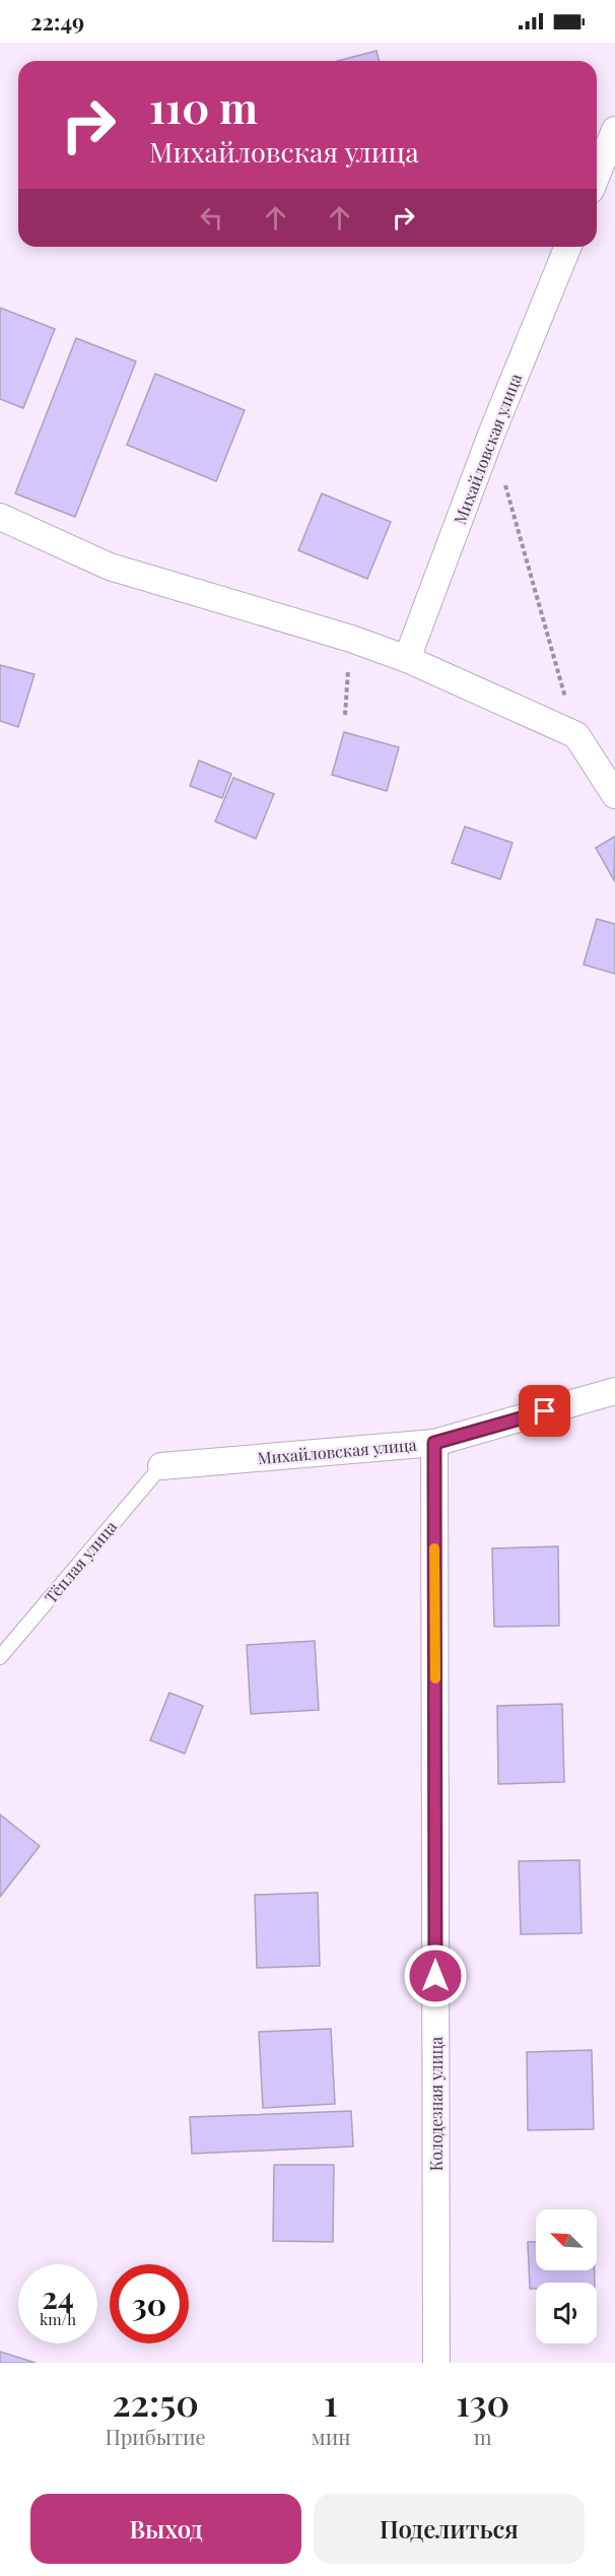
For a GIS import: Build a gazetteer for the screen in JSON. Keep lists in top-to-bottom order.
{
  "streets": {
    "street": ["Михайловская улица", "Колодезная улица"],
    "lane": ["Тёплая улица"]
  },
  "crossings": [
    ["Михайловская улица", "Тёплая улица"],
    ["Михайловская улица", "Колодезная улица"]
  ],
  "north": "top left",
  "page": {
    "status": "22:49",
    "turn": ["110 m", "Михайловская улица"],
    "speed": "24 km/h",
    "limit": "30",
    "eta": [
      "22:50",
      "Прибытие",
      "1",
      "мин",
      "130",
      "m"
    ],
    "buttons": ["Выход", "Поделиться"]
  }
}
